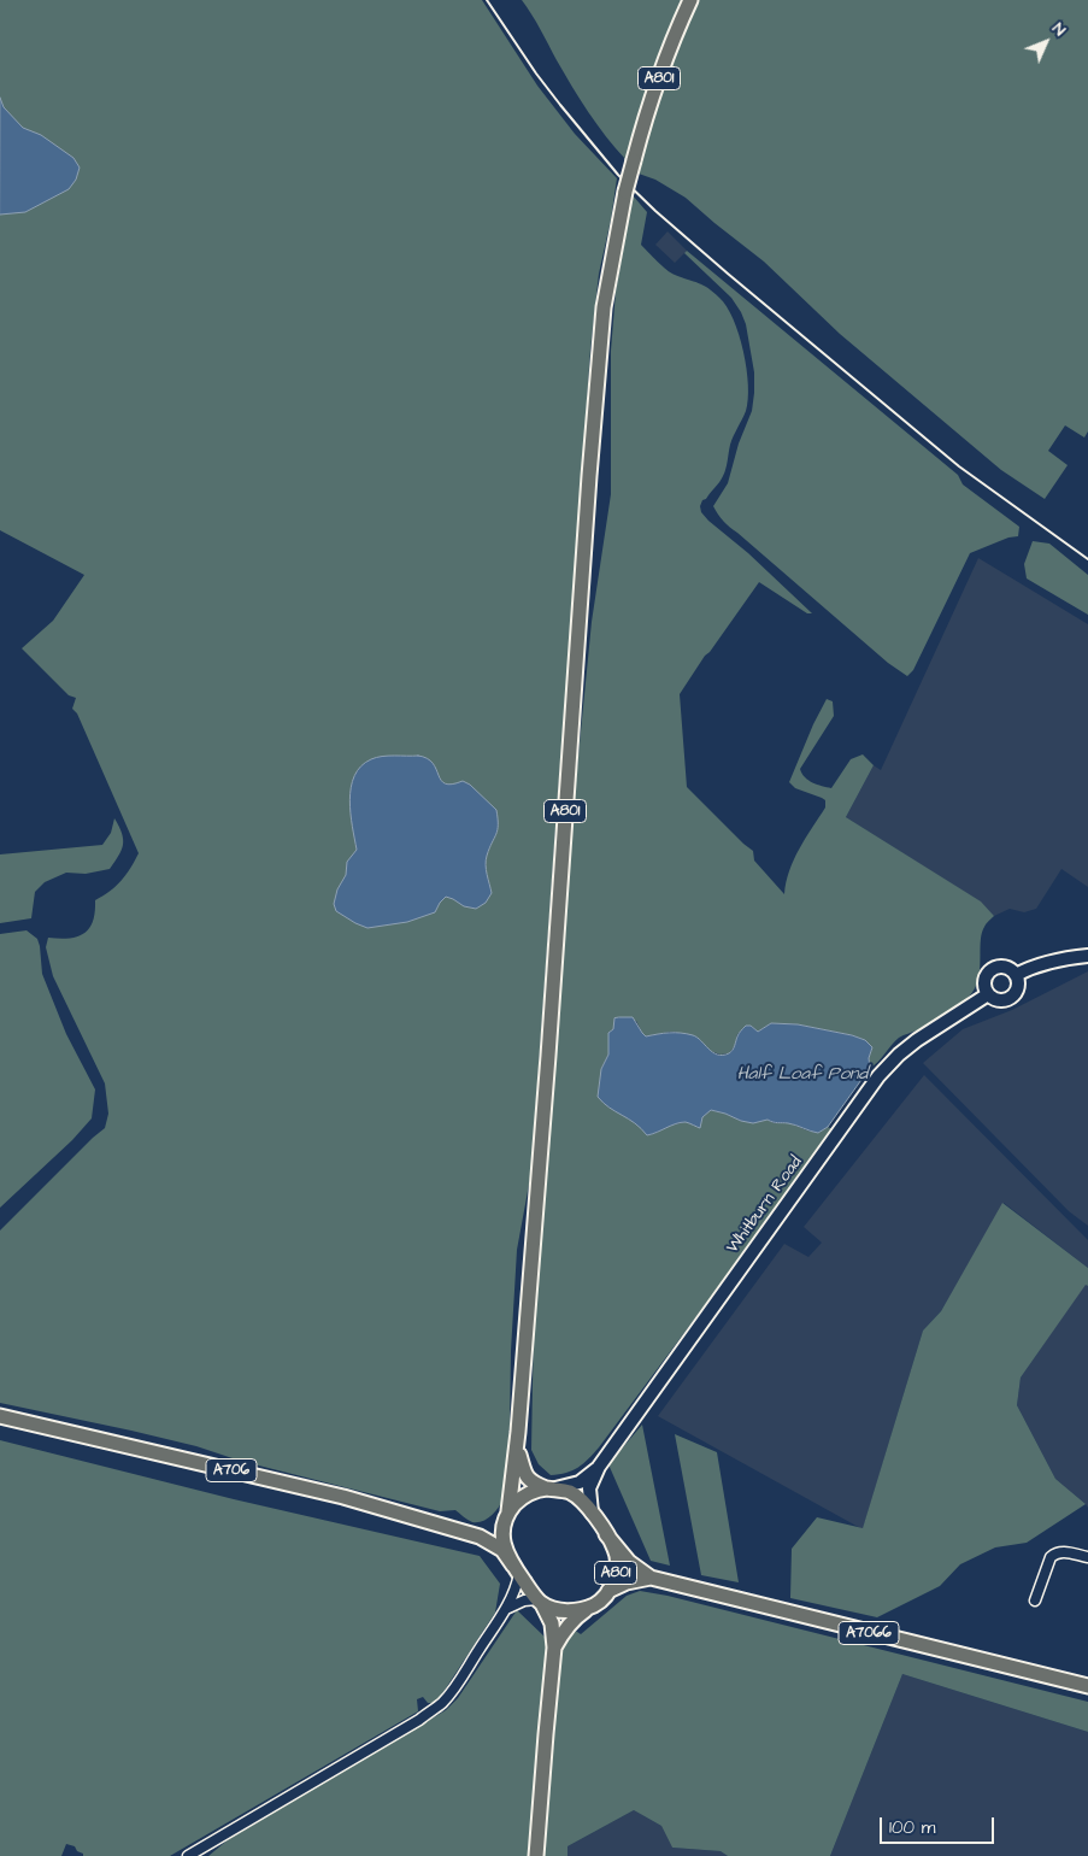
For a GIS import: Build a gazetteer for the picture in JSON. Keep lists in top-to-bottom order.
{
  "streets": {
    "main road": [
      "A801",
      "Whitburn Road",
      "A706",
      "A7066"
    ]
  },
  "crossings": [
    ["A801", "Whitburn Road"],
    ["A801", "A706"],
    ["A801", "A7066"],
    ["Whitburn Road", "A706"],
    ["Whitburn Road", "A7066"],
    ["A706", "A7066"]
  ],
  "water": ["Half Loaf Pond"],
  "scale_bar": "100 m",
  "north": "top right"
}
